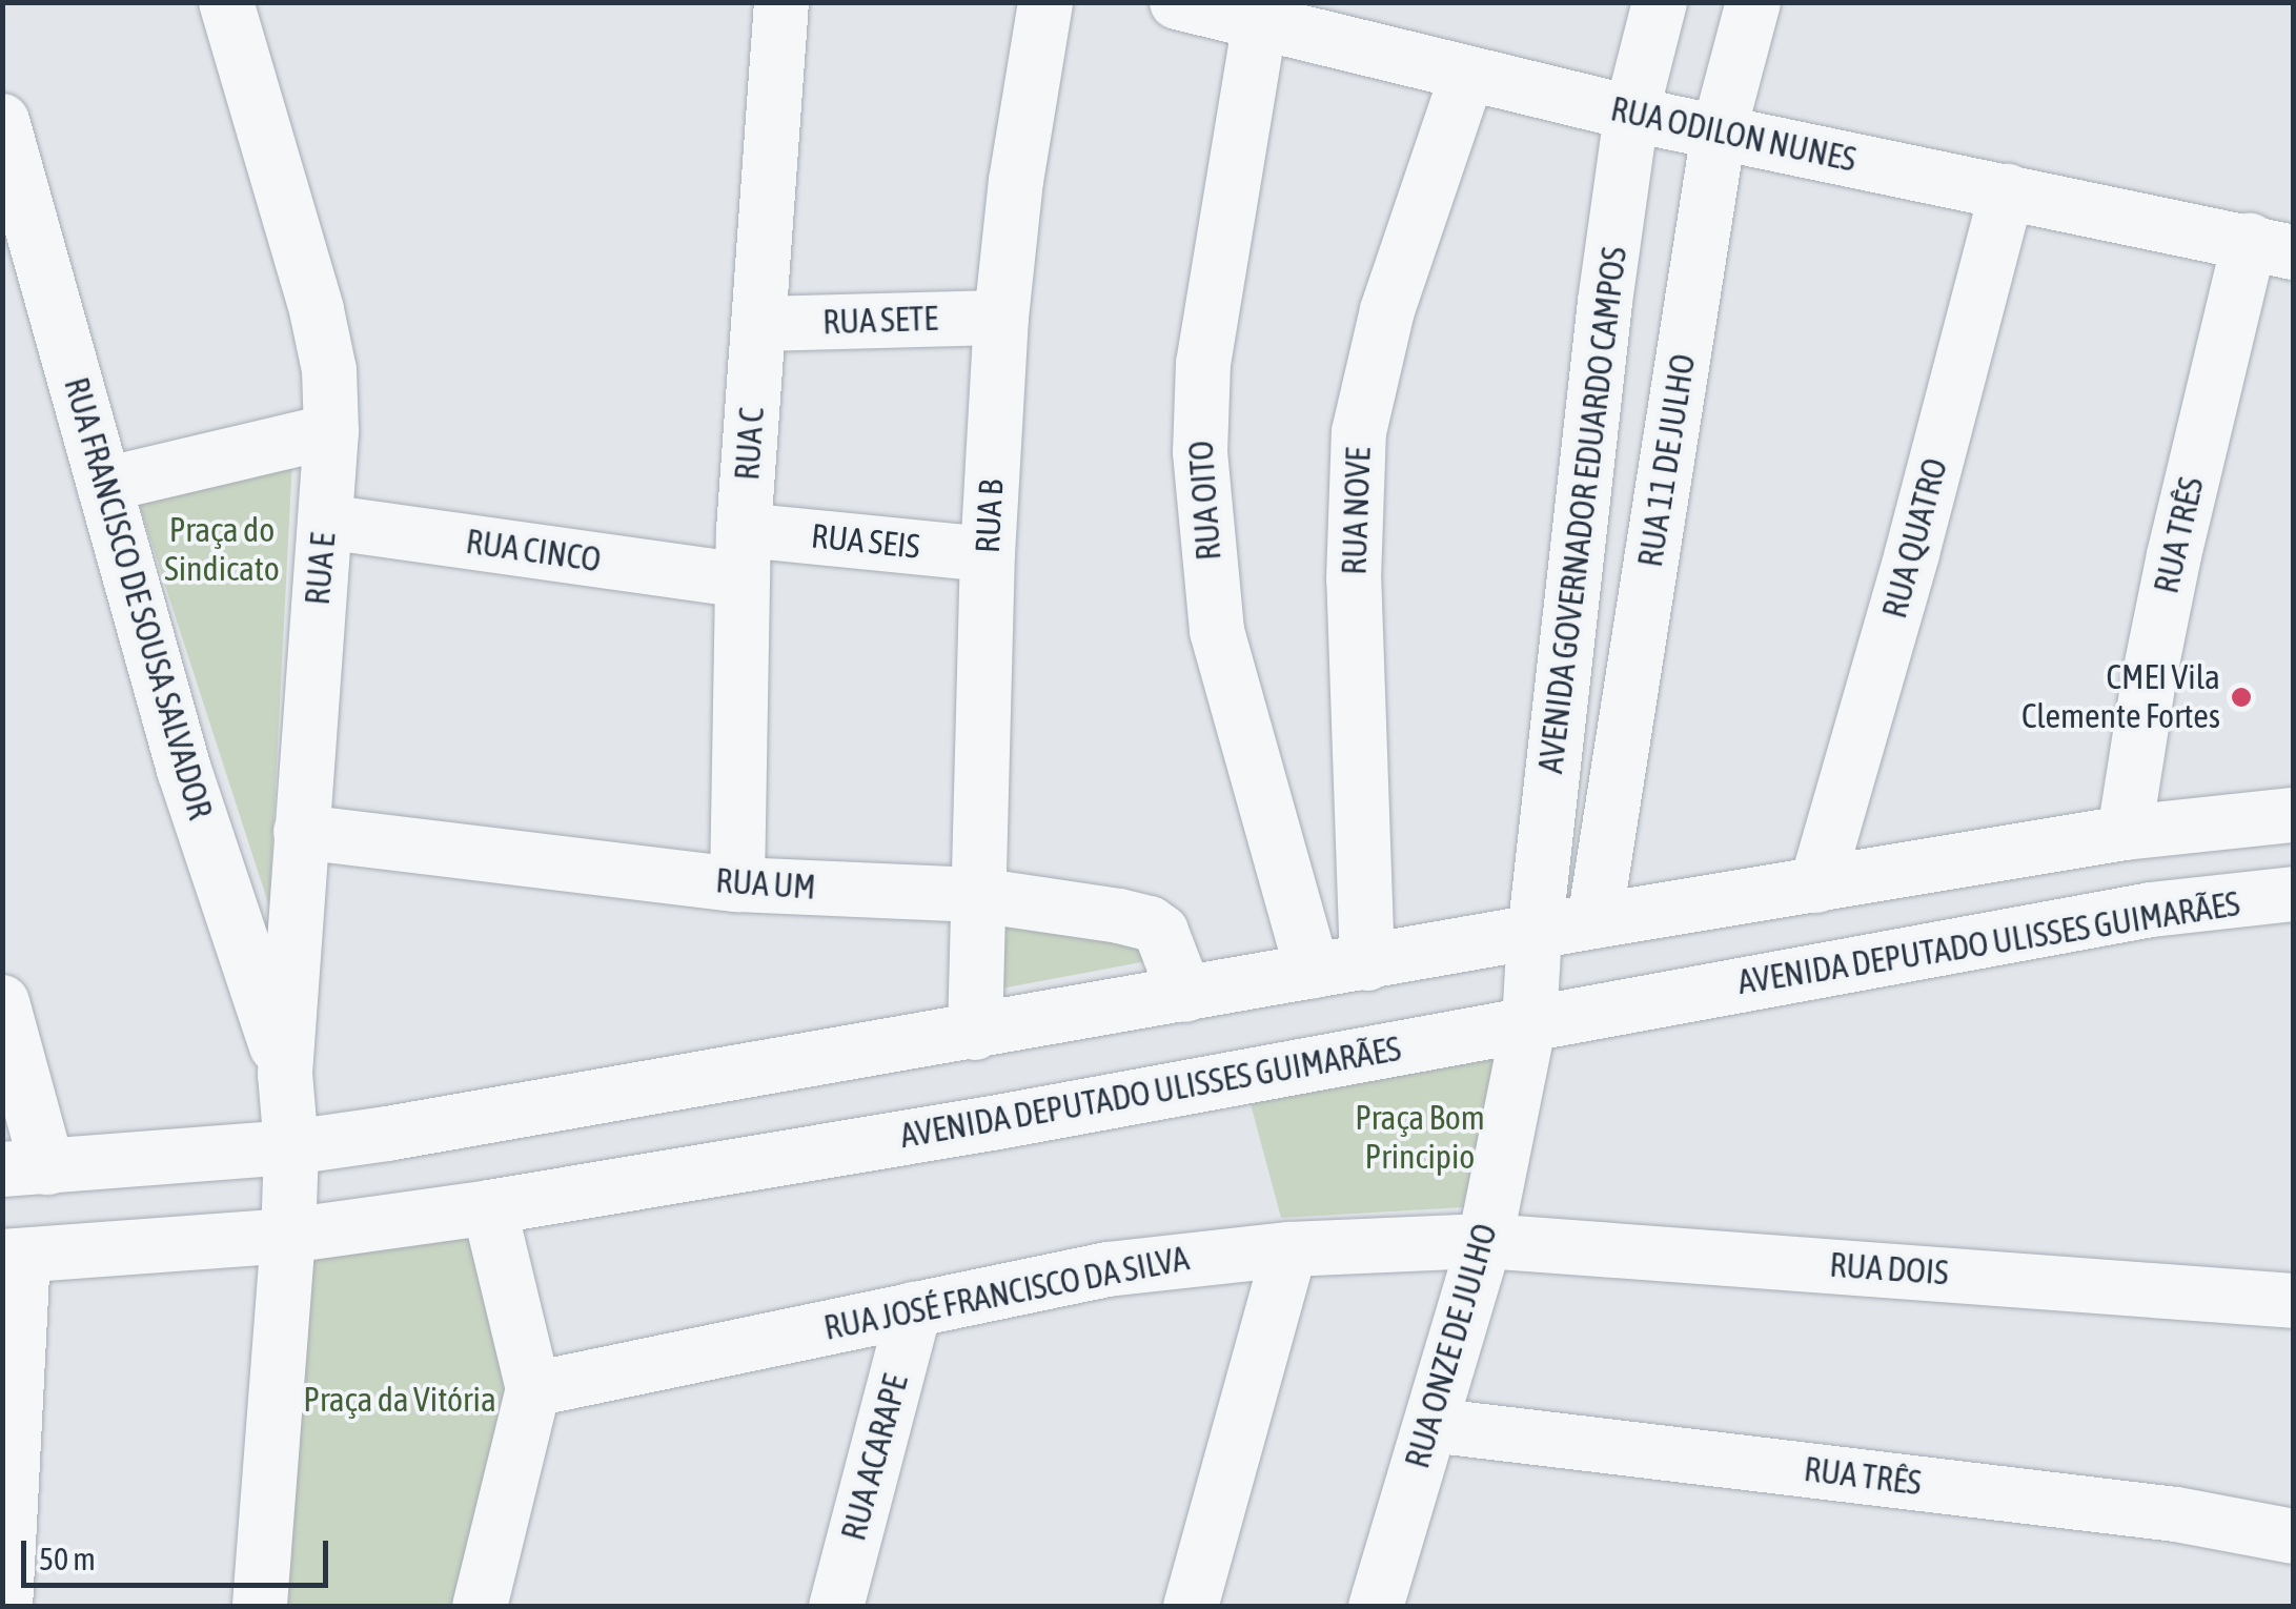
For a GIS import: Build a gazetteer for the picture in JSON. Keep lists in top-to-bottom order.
{
  "streets": {
    "street": [
      "RUA ODILON NUNES",
      "RUA SETE",
      "RUA C",
      "RUA 11 DE JULHO",
      "RUA OITO",
      "AVENIDA GOVERNADOR EDUARDO CAMPOS",
      "RUA NOVE",
      "RUA B",
      "RUA TRÊS",
      "RUA QUATRO",
      "RUA SEIS",
      "RUA CINCO",
      "RUA E",
      "RUA FRANCISCO DE SOUSA SALVADOR",
      "RUA UM",
      "AVENIDA DEPUTADO ULISSES GUIMARÃES",
      "RUA DOIS",
      "RUA JOSÉ FRANCISCO DA SILVA",
      "RUA ONZE DE JULHO",
      "RUA ACARAPE"
    ]
  },
  "crossings": [
    ["RUA ODILON NUNES", "RUA 11 DE JULHO"],
    ["RUA ODILON NUNES", "RUA OITO"],
    ["RUA ODILON NUNES", "AVENIDA GOVERNADOR EDUARDO CAMPOS"],
    ["RUA ODILON NUNES", "RUA NOVE"],
    ["RUA ODILON NUNES", "RUA TRÊS"],
    ["RUA ODILON NUNES", "RUA QUATRO"],
    ["RUA SETE", "RUA C"],
    ["RUA SETE", "RUA B"],
    ["RUA C", "RUA SEIS"],
    ["RUA C", "RUA CINCO"],
    ["RUA C", "RUA UM"],
    ["AVENIDA GOVERNADOR EDUARDO CAMPOS", "AVENIDA DEPUTADO ULISSES GUIMARÃES"],
    ["AVENIDA GOVERNADOR EDUARDO CAMPOS", "RUA ONZE DE JULHO"],
    ["RUA B", "RUA SEIS"],
    ["RUA B", "RUA UM"],
    ["RUA TRÊS", "RUA ONZE DE JULHO"],
    ["RUA SEIS", "RUA CINCO"],
    ["RUA CINCO", "RUA E"],
    ["RUA E", "RUA FRANCISCO DE SOUSA SALVADOR"],
    ["RUA E", "RUA UM"],
    ["RUA E", "AVENIDA DEPUTADO ULISSES GUIMARÃES"],
    ["AVENIDA DEPUTADO ULISSES GUIMARÃES", "RUA ONZE DE JULHO"],
    ["RUA DOIS", "RUA JOSÉ FRANCISCO DA SILVA"],
    ["RUA DOIS", "RUA ONZE DE JULHO"],
    ["RUA JOSÉ FRANCISCO DA SILVA", "RUA ONZE DE JULHO"],
    ["RUA JOSÉ FRANCISCO DA SILVA", "RUA ACARAPE"]
  ],
  "parks": ["Praça do Sindicato", "Praça Bom Principio", "Praça da Vitória"],
  "places": ["CMEI Vila Clemente Fortes"],
  "scale_bar": "50 m"
}
